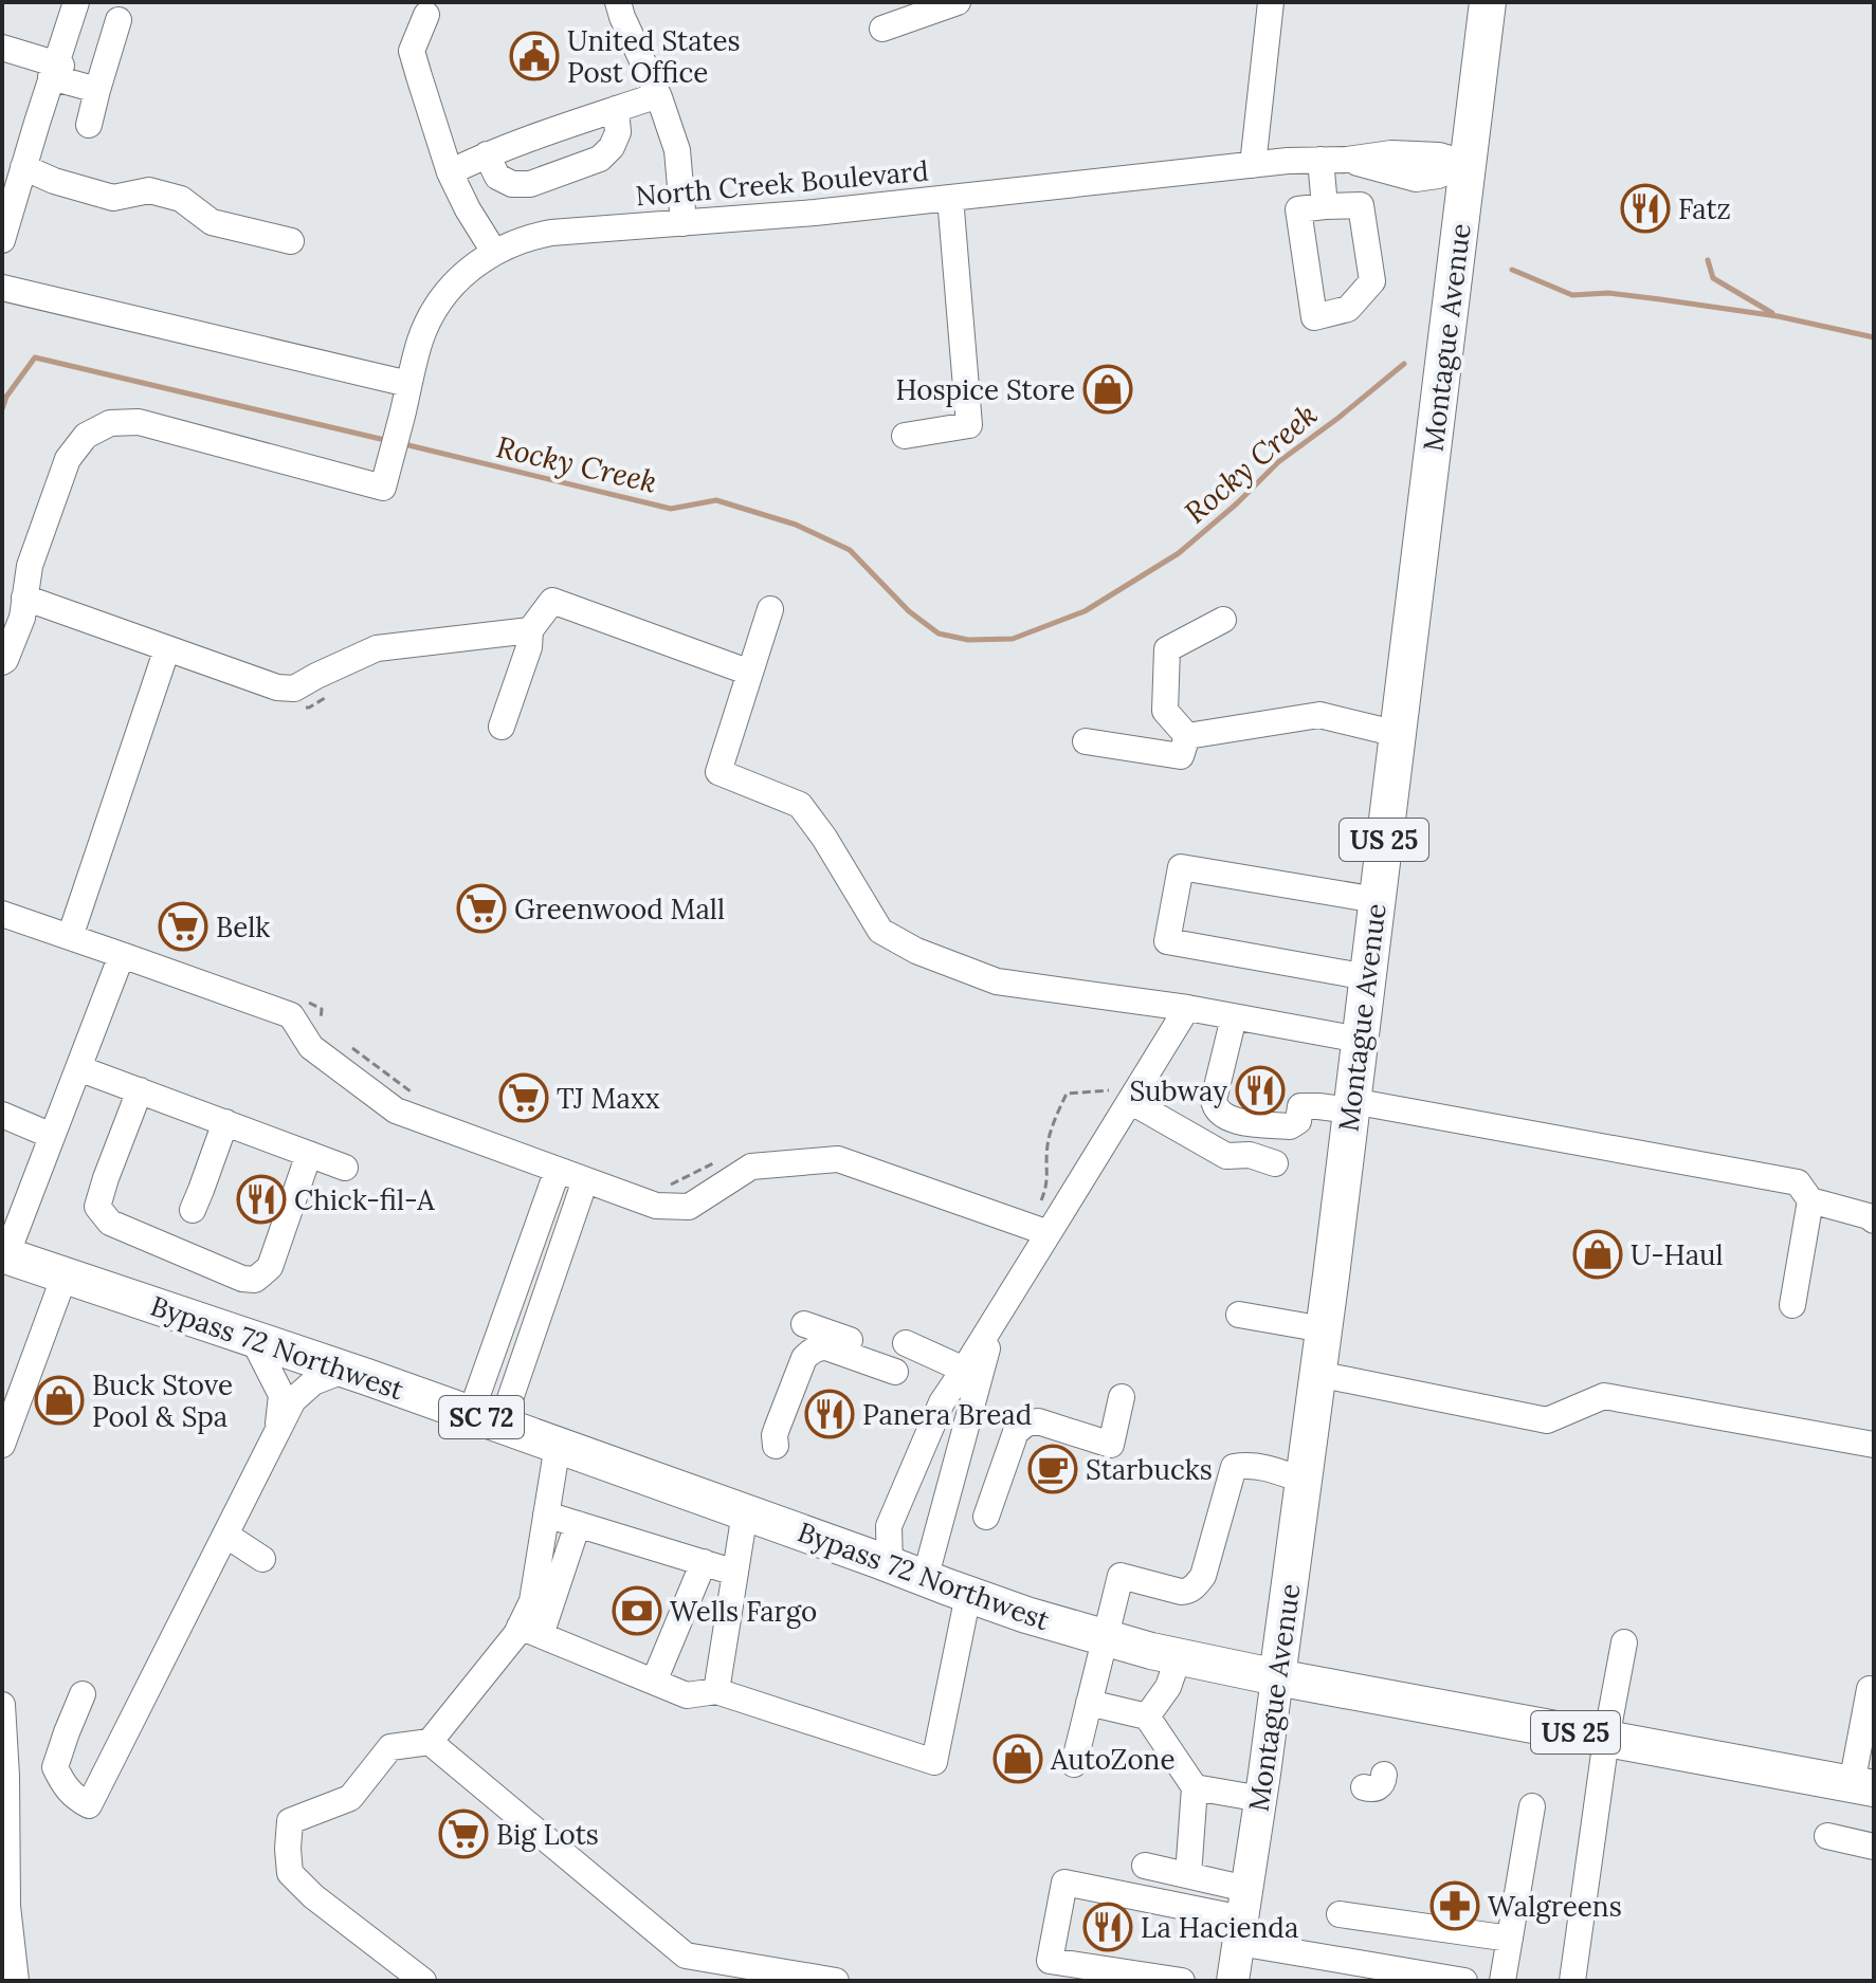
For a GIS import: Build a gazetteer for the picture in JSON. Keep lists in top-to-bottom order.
{
  "streets": {
    "highway": [
      "Montague Avenue",
      "US 25",
      "Bypass 72 Northwest",
      "SC 72"
    ],
    "street": ["North Creek Boulevard"]
  },
  "crossings": [
    ["North Creek Boulevard", "Montague Avenue"],
    ["Montague Avenue", "Bypass 72 Northwest"]
  ],
  "water": ["Rocky Creek"],
  "places": {
    "public building": ["United States Post Office"],
    "restaurant": [
      "Fatz",
      "Subway",
      "Chick-fil-A",
      "Panera Bread",
      "La Hacienda"
    ],
    "shop": [
      "Hospice Store",
      "U-Haul",
      "Buck Stove Pool & Spa",
      "AutoZone"
    ],
    "supermarket": [
      "Greenwood Mall",
      "Belk",
      "TJ Maxx",
      "Big Lots"
    ],
    "cafe": ["Starbucks"],
    "bank": ["Wells Fargo"],
    "pharmacy": ["Walgreens"]
  }
}
